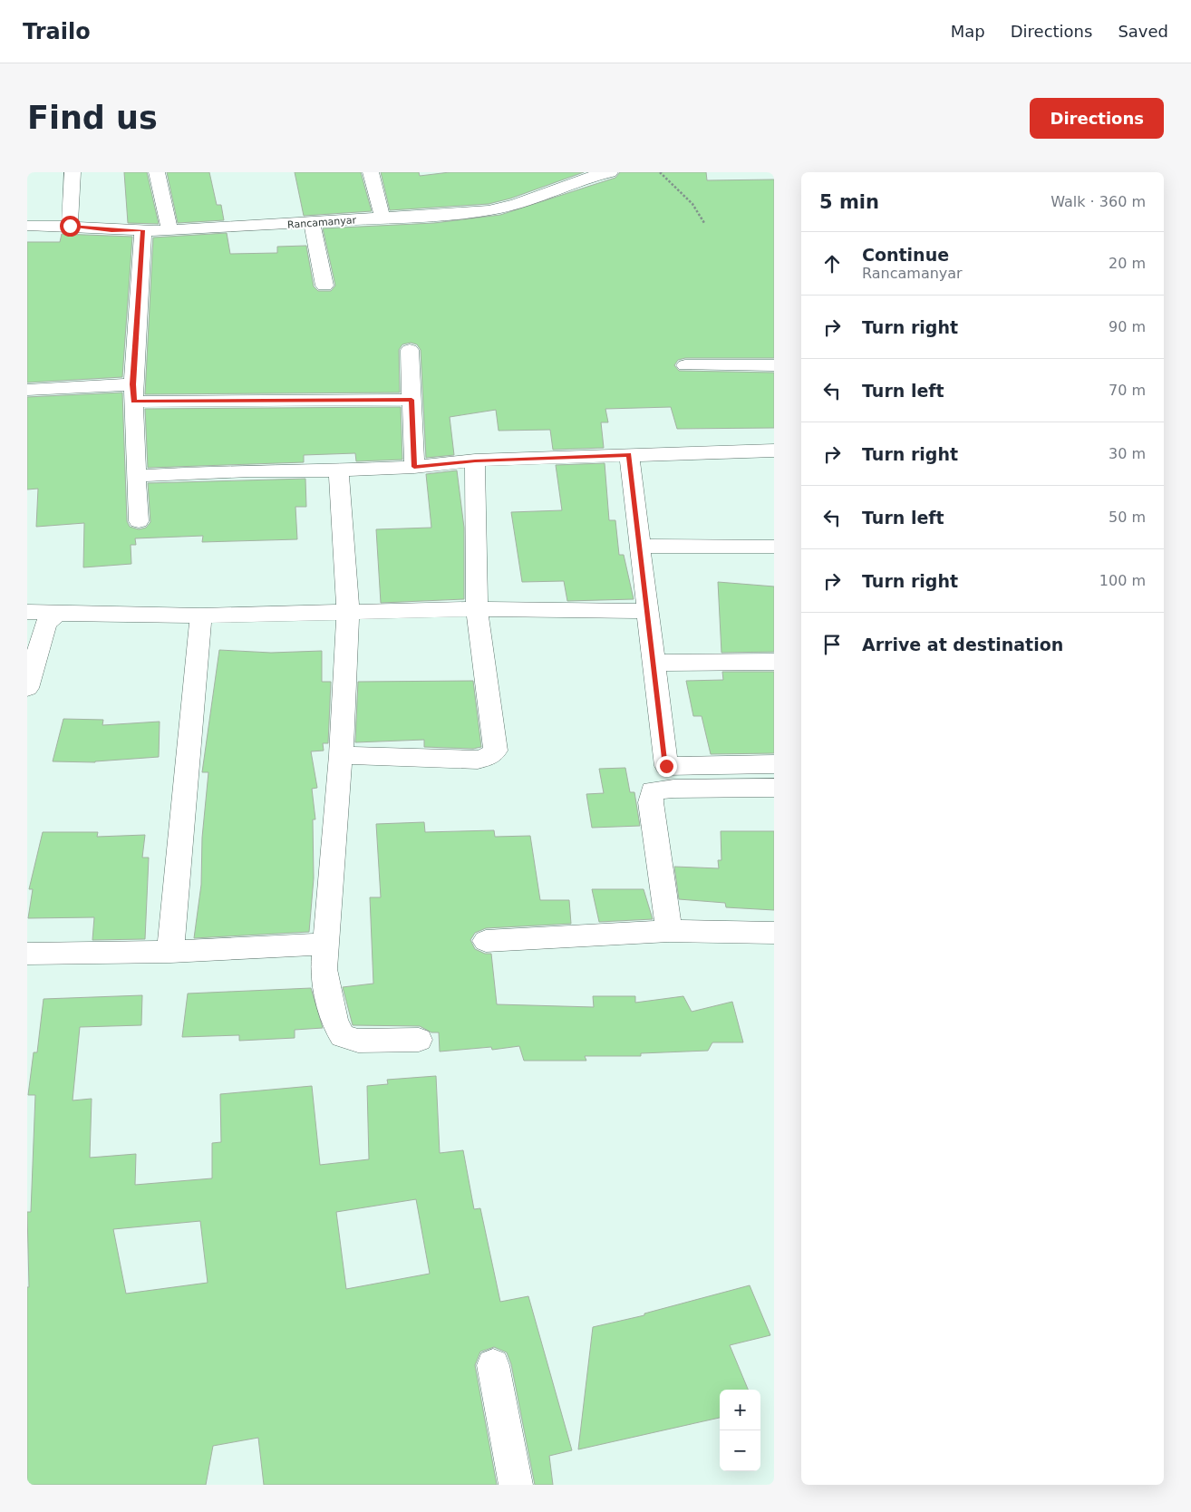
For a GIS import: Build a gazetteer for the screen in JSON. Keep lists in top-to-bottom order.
{
  "streets": {
    "street": ["Rancamanyar"]
  },
  "page": {
    "header": "Trailo",
    "nav": ["Map", "Directions", "Saved"],
    "buttons": "Directions",
    "title": "Find us",
    "heading": ["5 min", "Walk · 360 m"],
    "list": [
      ["Continue", "Rancamanyar", "20 m"],
      ["Turn right", "90 m"],
      ["Turn left", "70 m"],
      ["Turn right", "30 m"],
      ["Turn left", "50 m"],
      ["Turn right", "100 m"],
      "Arrive at destination"
    ],
    "map_buttons": ["+", "−"]
  }
}
